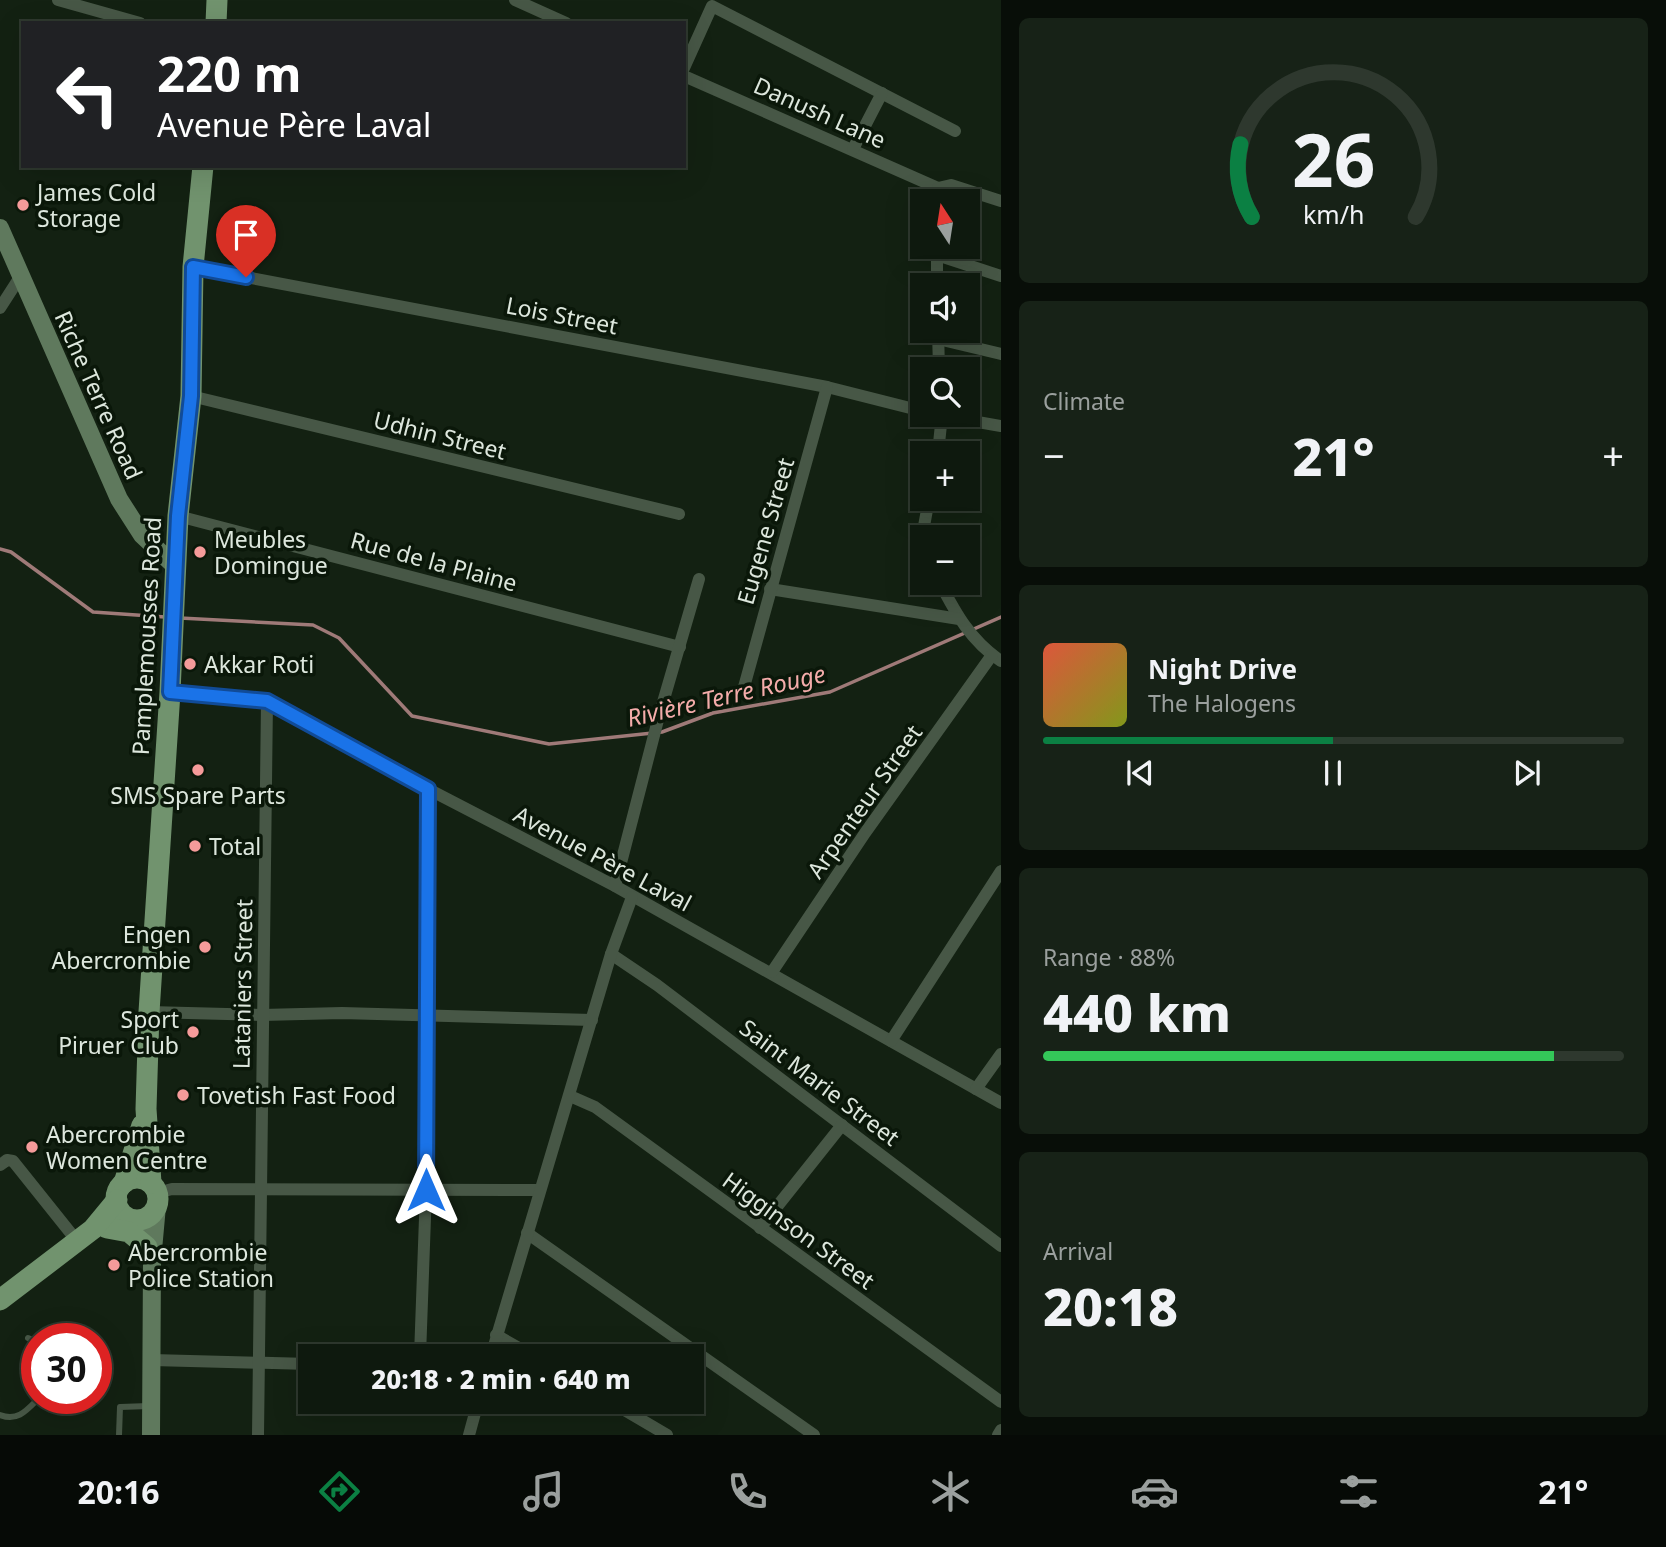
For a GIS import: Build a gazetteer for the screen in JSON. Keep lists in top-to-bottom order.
{
  "streets": {
    "main road": ["Riche Terre Road", "Pamplemousses Road"],
    "street": [
      "Danush Lane",
      "Lois Street",
      "Udhin Street",
      "Eugene Street",
      "Rue de la Plaine",
      "Arpenteur Street",
      "Avenue Père Laval",
      "Lataniers Street",
      "Saint Marie Street",
      "Higginson Street"
    ]
  },
  "crossings": [
    ["Lois Street", "Eugene Street"],
    ["Lois Street", "Pamplemousses Road"],
    ["Riche Terre Road", "Pamplemousses Road"],
    ["Udhin Street", "Pamplemousses Road"],
    ["Rue de la Plaine", "Pamplemousses Road"],
    ["Pamplemousses Road", "Avenue Père Laval"],
    ["Arpenteur Street", "Avenue Père Laval"],
    ["Avenue Père Laval", "Lataniers Street"]
  ],
  "water": ["Rivière Terre Rouge"],
  "places": [
    "James Cold Storage",
    "Meubles Domingue",
    "Akkar Roti",
    "SMS Spare Parts",
    "Total",
    "Engen Abercrombie",
    "Sport Piruer Club",
    "Tovetish Fast Food",
    "Abercrombie Women Centre",
    "Abercrombie Police Station"
  ],
  "north": "top",
  "page": {
    "turn": ["220 m", "Avenue Père Laval"],
    "map_buttons": ["+", "−"],
    "tile": [
      "Climate",
      ["Range · 88%", "440 km"],
      ["Arrival", "20:18"]
    ],
    "heat": ["−", "21°", "+"],
    "song": ["Night Drive", "The Halogens"],
    "limit": "30",
    "trip": "20:18 · 2 min · 640 m",
    "tabs": ["20:16", "21°"],
    "gauge": ["26", "km/h"]
  }
}
